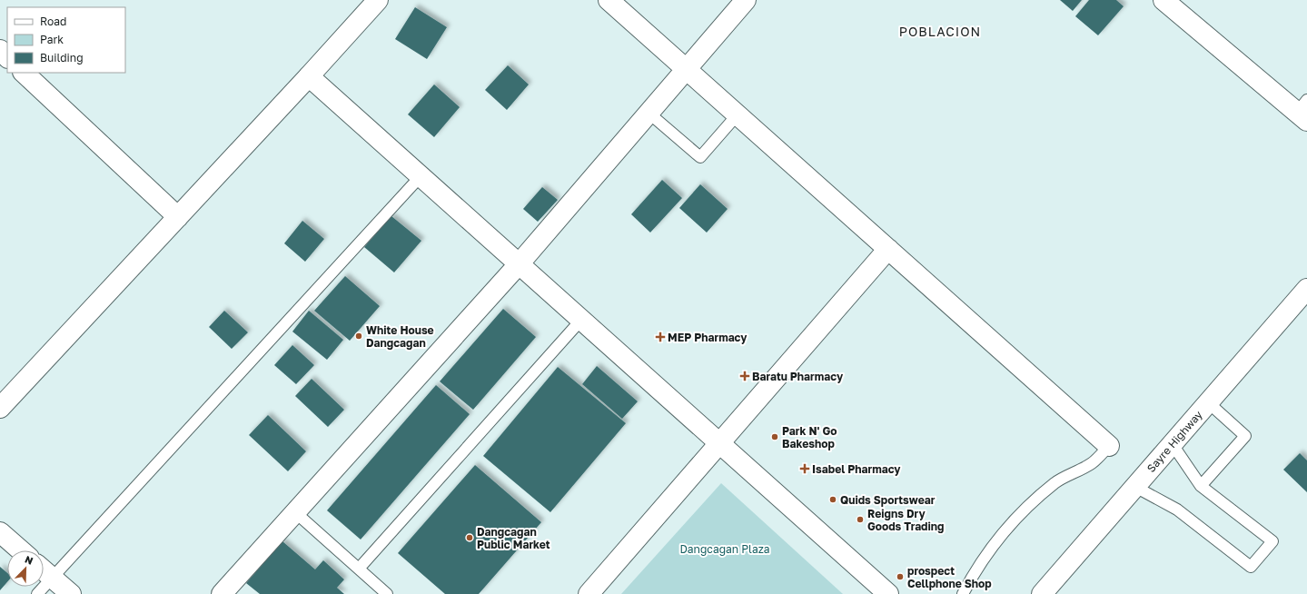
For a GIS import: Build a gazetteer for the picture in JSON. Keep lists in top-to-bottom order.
{
  "streets": {
    "main road": ["Sayre Highway"]
  },
  "districts": ["POBLACION"],
  "parks": ["Dangcagan Plaza"],
  "places": {
    "other": [
      "White House Dangcagan",
      "Park N' Go Bakeshop",
      "Quids Sportswear",
      "Reigns Dry Goods Trading",
      "Dangcagan Public Market",
      "prospect Cellphone Shop"
    ],
    "health": ["MEP Pharmacy", "Baratu Pharmacy", "Isabel Pharmacy"]
  },
  "legend": ["Road", "Park", "Building"],
  "north": "top right"
}
